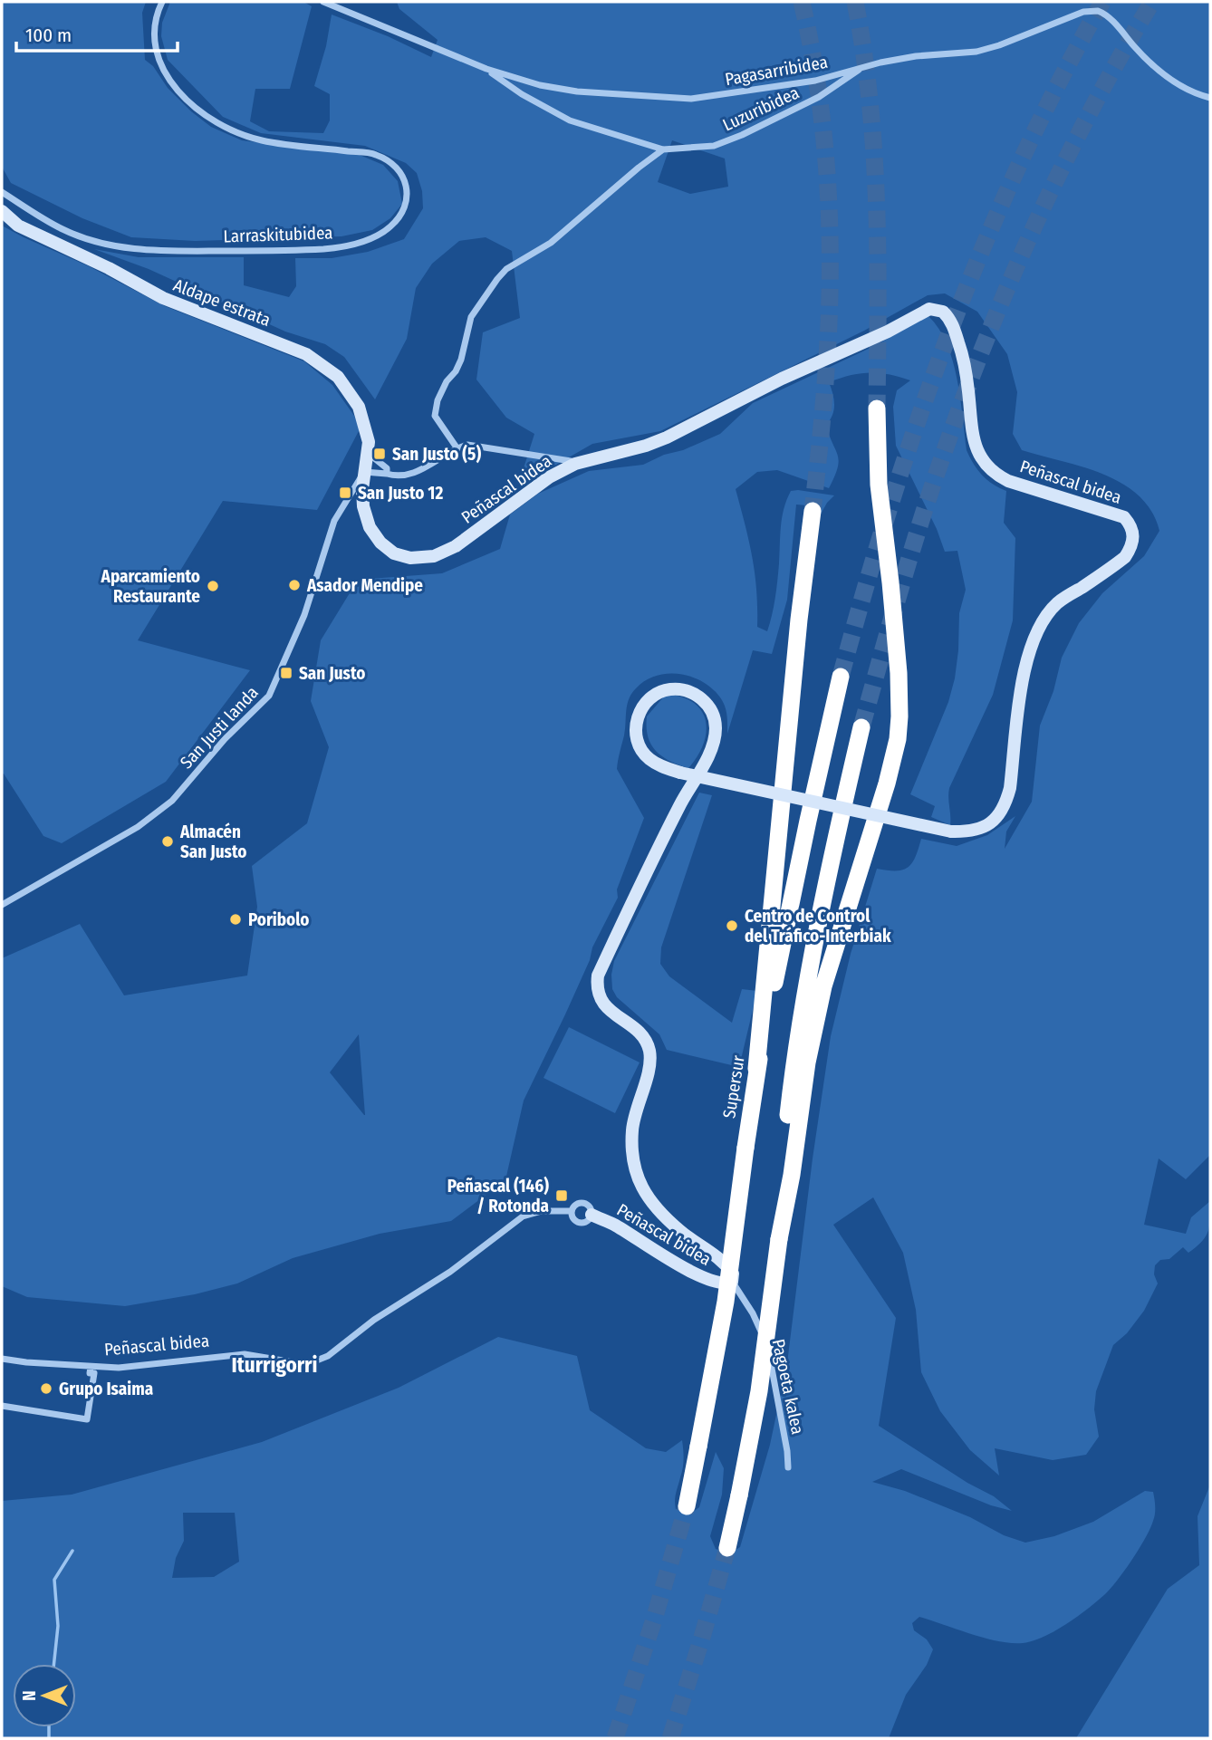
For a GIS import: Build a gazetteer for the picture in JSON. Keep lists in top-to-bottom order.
{
  "streets": {
    "highway": ["Supersur"],
    "street": [
      "Pagasarribidea",
      "Luzuribidea",
      "Larraskitubidea",
      "Aldape estrata",
      "Peñascal bidea",
      "San Justi landa",
      "Pagoeta kalea"
    ]
  },
  "crossings": [
    ["Pagasarribidea", "Luzuribidea"],
    ["Aldape estrata", "Peñascal bidea"],
    ["Aldape estrata", "San Justi landa"],
    ["Peñascal bidea", "San Justi landa"],
    ["Peñascal bidea", "Pagoeta kalea"]
  ],
  "districts": ["Iturrigorri"],
  "places": {
    "transit": [
      "San Justo (5)",
      "San Justo 12",
      "San Justo",
      "Peñascal (146) / Rotonda"
    ],
    "other": [
      "Asador Mendipe",
      "Aparcamiento Restaurante",
      "Almacén San Justo",
      "Poribolo",
      "Centro de Control del Tráfico-Interbiak",
      "Grupo Isaima"
    ]
  },
  "scale_bar": "100 m",
  "north": "left"
}
